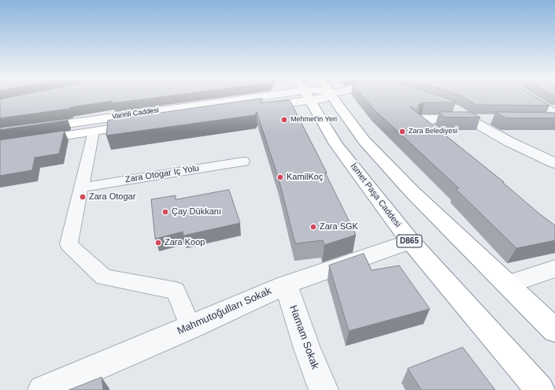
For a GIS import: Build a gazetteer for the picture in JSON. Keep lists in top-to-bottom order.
{
  "streets": {
    "main road": ["Varinli Caddesi", "İsmet Paşa Caddesi", "D865"],
    "street": ["Mahmutoğulları Sokak", "Hamam Sokak"],
    "lane": ["Zara Otogar İç Yolu"]
  },
  "crossings": [
    ["İsmet Paşa Caddesi", "Mahmutoğulları Sokak"],
    ["Mahmutoğulları Sokak", "Hamam Sokak"]
  ],
  "places": [
    "Mehmet'in Yeri",
    "Zara Belediyesi",
    "KamilKoç",
    "Zara Otogar",
    "Çay Dükkanı",
    "Zara SGK",
    "Zara Koop"
  ]
}
